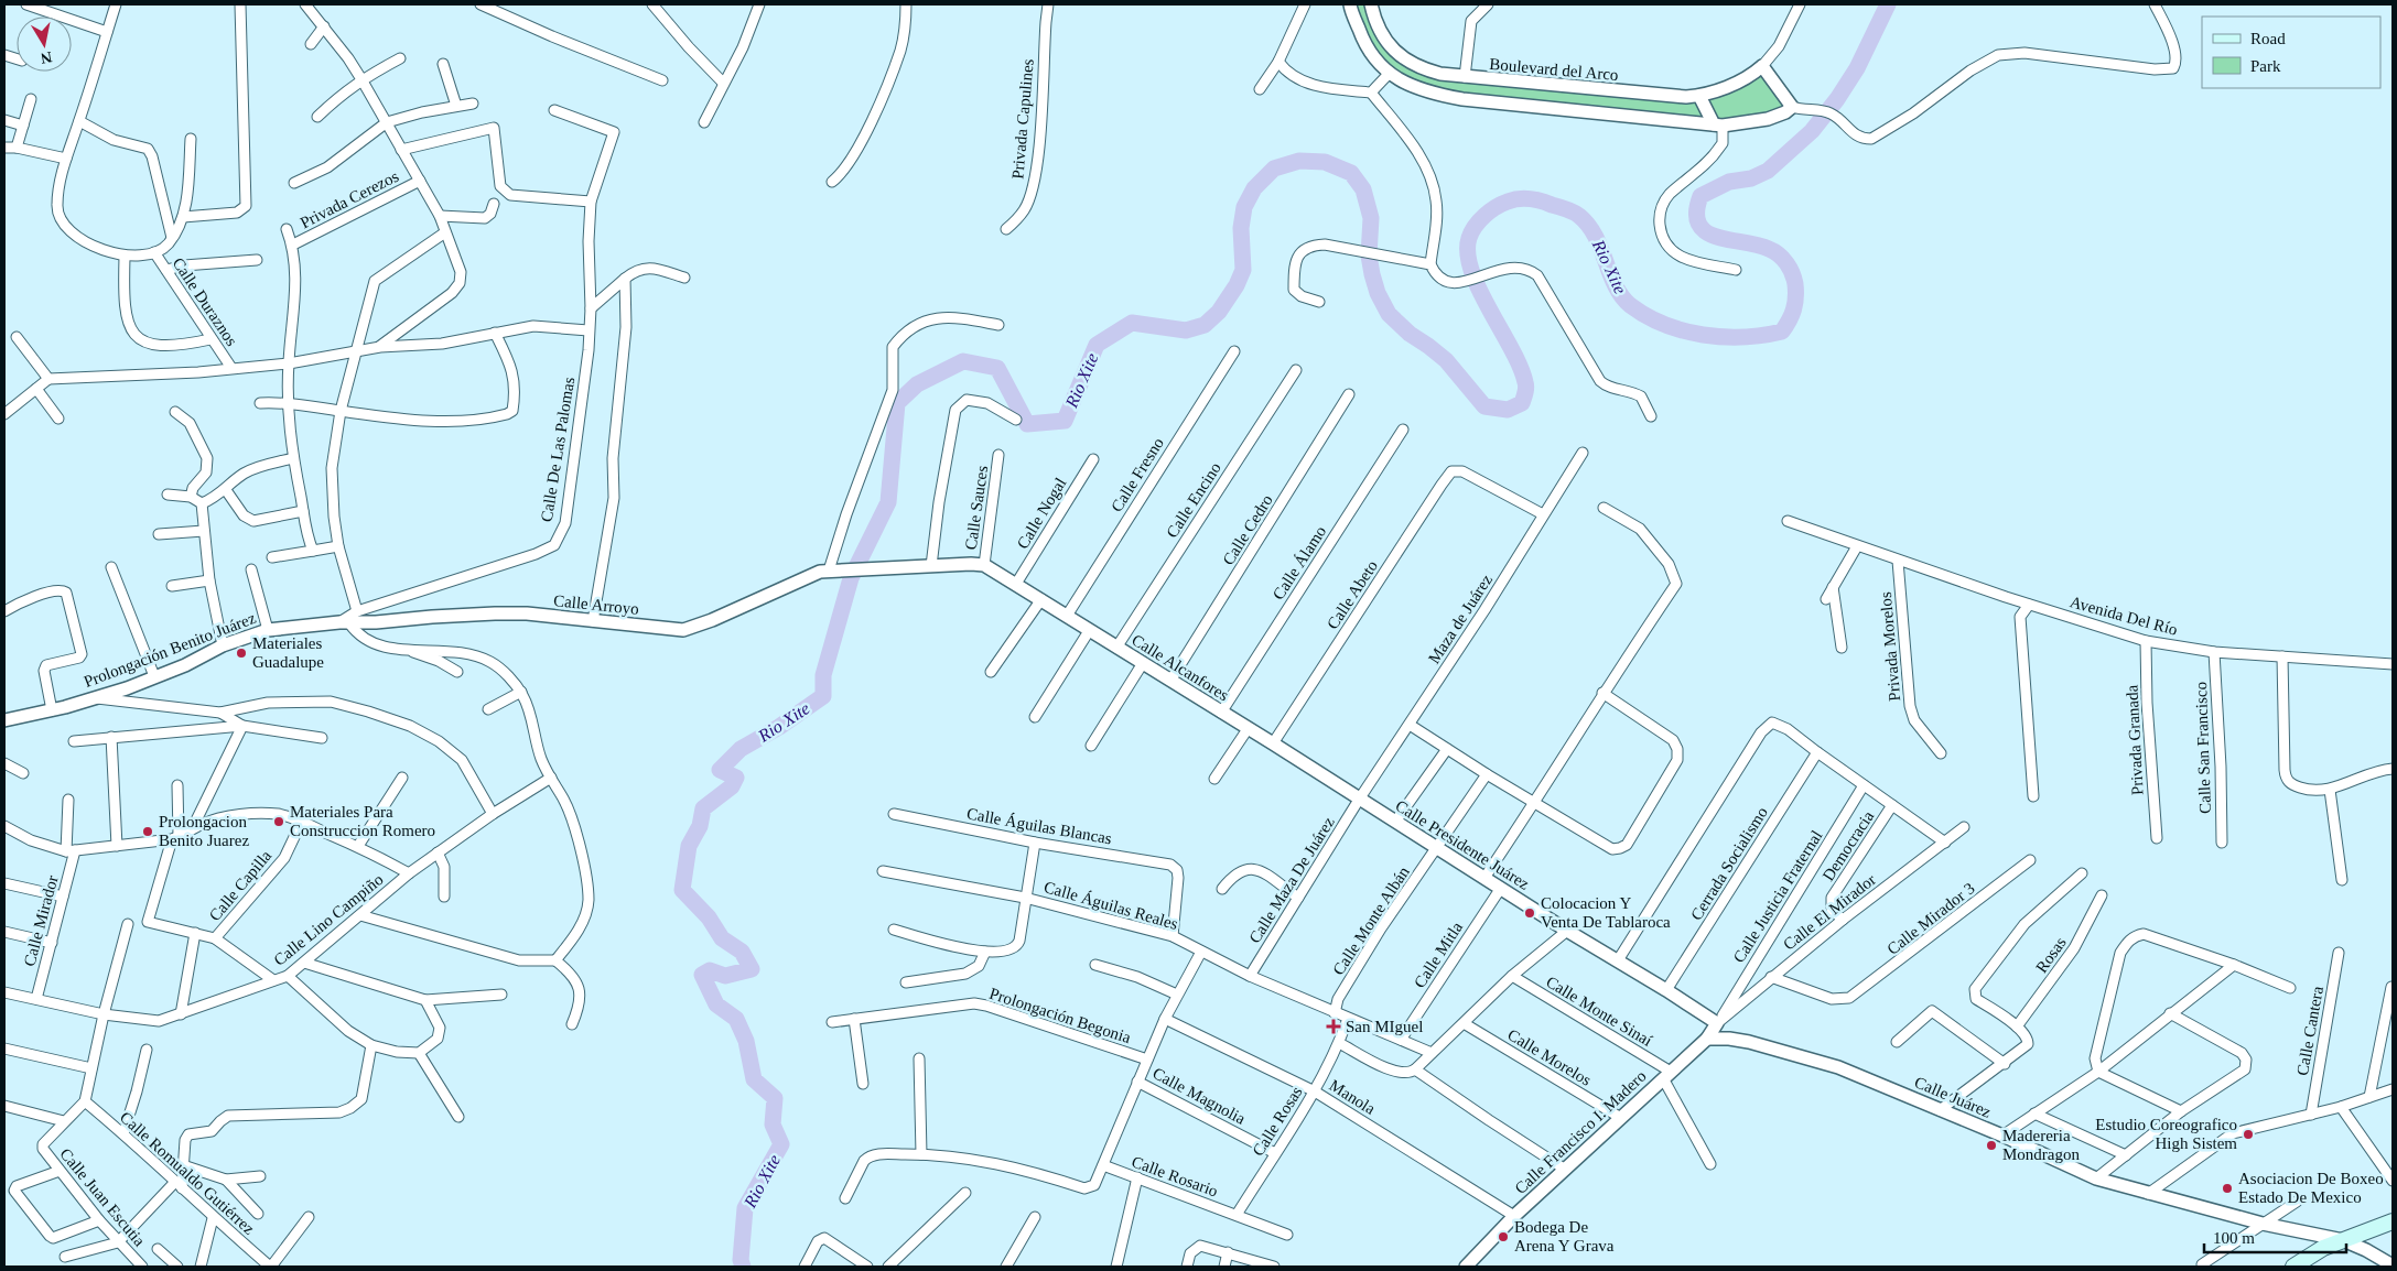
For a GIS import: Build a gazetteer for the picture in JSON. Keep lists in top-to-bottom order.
{
  "streets": {
    "street": [
      "Boulevard del Arco",
      "Privada Capulines",
      "Privada Cerezos",
      "Calle Duraznos",
      "Calle De Las Palomas",
      "Calle Fresno",
      "Calle Encino",
      "Calle Sauces",
      "Calle Nogal",
      "Calle Cedro",
      "Calle Álamo",
      "Calle Abeto",
      "Calle Arroyo",
      "Avenida Del Río",
      "Maza de Juárez",
      "Privada Morelos",
      "Prolongación Benito Juárez",
      "Calle Alcanfores",
      "Privada Granada",
      "Calle San Francisco",
      "Calle Águilas Blancas",
      "Calle Presidente Juárez",
      "Democracia",
      "Cerrada Socialismo",
      "Calle Maza De Juárez",
      "Calle Capilla",
      "Calle Justicia Fraternal",
      "Calle Águilas Reales",
      "Calle El Mirador",
      "Calle Mirador 3",
      "Calle Lino Campiño",
      "Calle Mirador",
      "Calle Monte Albán",
      "Calle Mitla",
      "Rosas",
      "Calle Monte Sinaí",
      "Prolongación Begonia",
      "Calle Cantera",
      "Calle Morelos",
      "Calle Magnolia",
      "Manola",
      "Calle Juárez",
      "Calle Rosas",
      "Calle Francisco I. Madero",
      "Calle Romualdo Gutiérrez",
      "Calle Rosario",
      "Calle Juan Escutia"
    ]
  },
  "crossings": [
    ["Calle De Las Palomas", "Calle Arroyo"],
    ["Calle De Las Palomas", "Prolongación Benito Juárez"],
    ["Calle Fresno", "Calle Alcanfores"],
    ["Calle Encino", "Calle Alcanfores"],
    ["Calle Sauces", "Calle Arroyo"],
    ["Calle Sauces", "Calle Alcanfores"],
    ["Calle Nogal", "Calle Alcanfores"],
    ["Calle Cedro", "Calle Alcanfores"],
    ["Calle Álamo", "Calle Alcanfores"],
    ["Calle Abeto", "Maza de Juárez"],
    ["Calle Abeto", "Calle Alcanfores"],
    ["Calle Arroyo", "Prolongación Benito Juárez"],
    ["Calle Arroyo", "Calle Alcanfores"],
    ["Avenida Del Río", "Privada Morelos"],
    ["Avenida Del Río", "Privada Granada"],
    ["Avenida Del Río", "Calle San Francisco"],
    ["Maza de Juárez", "Calle Alcanfores"],
    ["Maza de Juárez", "Calle Presidente Juárez"],
    ["Maza de Juárez", "Calle Maza De Juárez"],
    ["Calle Alcanfores", "Calle Presidente Juárez"],
    ["Calle Alcanfores", "Calle Maza De Juárez"],
    ["Calle Águilas Blancas", "Calle Águilas Reales"],
    ["Calle Presidente Juárez", "Cerrada Socialismo"],
    ["Calle Presidente Juárez", "Calle Maza De Juárez"],
    ["Calle Presidente Juárez", "Calle Justicia Fraternal"],
    ["Calle Presidente Juárez", "Calle El Mirador"],
    ["Calle Presidente Juárez", "Calle Monte Albán"],
    ["Calle Presidente Juárez", "Calle Mitla"],
    ["Calle Presidente Juárez", "Calle Francisco I. Madero"],
    ["Democracia", "Calle El Mirador"],
    ["Calle Maza De Juárez", "Calle Águilas Reales"],
    ["Calle Justicia Fraternal", "Calle El Mirador"],
    ["Calle Justicia Fraternal", "Calle Francisco I. Madero"],
    ["Calle Águilas Reales", "Calle Monte Albán"],
    ["Calle Águilas Reales", "Calle Mitla"],
    ["Calle El Mirador", "Calle Mirador 3"],
    ["Calle El Mirador", "Calle Francisco I. Madero"],
    ["Calle Lino Campiño", "Calle Mirador"],
    ["Calle Monte Sinaí", "Calle Francisco I. Madero"],
    ["Calle Morelos", "Calle Francisco I. Madero"],
    ["Calle Magnolia", "Calle Rosas"],
    ["Manola", "Calle Rosas"],
    ["Manola", "Calle Francisco I. Madero"],
    ["Calle Juárez", "Calle Francisco I. Madero"],
    ["Calle Rosas", "Calle Rosario"]
  ],
  "water": ["Rio Xite"],
  "places": {
    "other": [
      "Materiales Guadalupe",
      "Materiales Para Construccion Romero",
      "Prolongacion Benito Juarez",
      "Colocacion Y Venta De Tablaroca",
      "Estudio Coreografico High Sistem",
      "Madereria Mondragon",
      "Asociacion De Boxeo Estado De Mexico",
      "Bodega De Arena Y Grava"
    ],
    "health": ["San MIguel"]
  },
  "legend": ["Road", "Park"],
  "scale_bar": "100 m",
  "north": "bottom"
}
